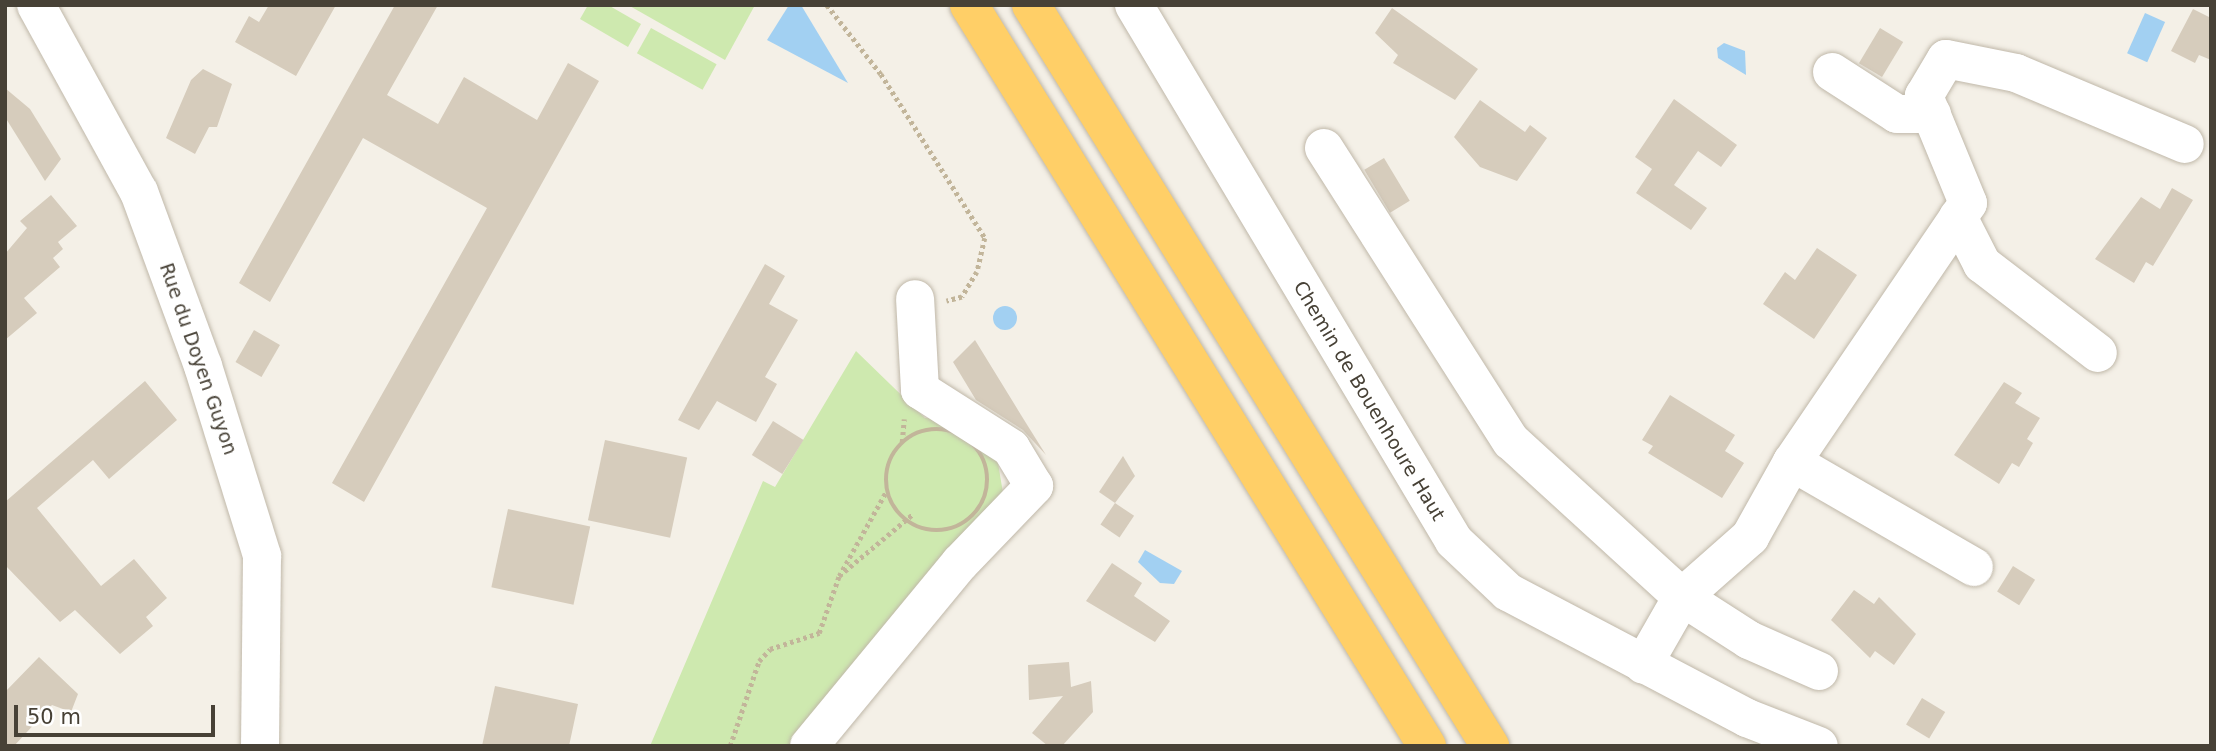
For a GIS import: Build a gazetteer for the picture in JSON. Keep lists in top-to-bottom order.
{
  "streets": {
    "street": ["Rue du Doyen Guyon", "Chemin de Bouenhoure Haut"]
  },
  "scale_bar": "50 m"
}
